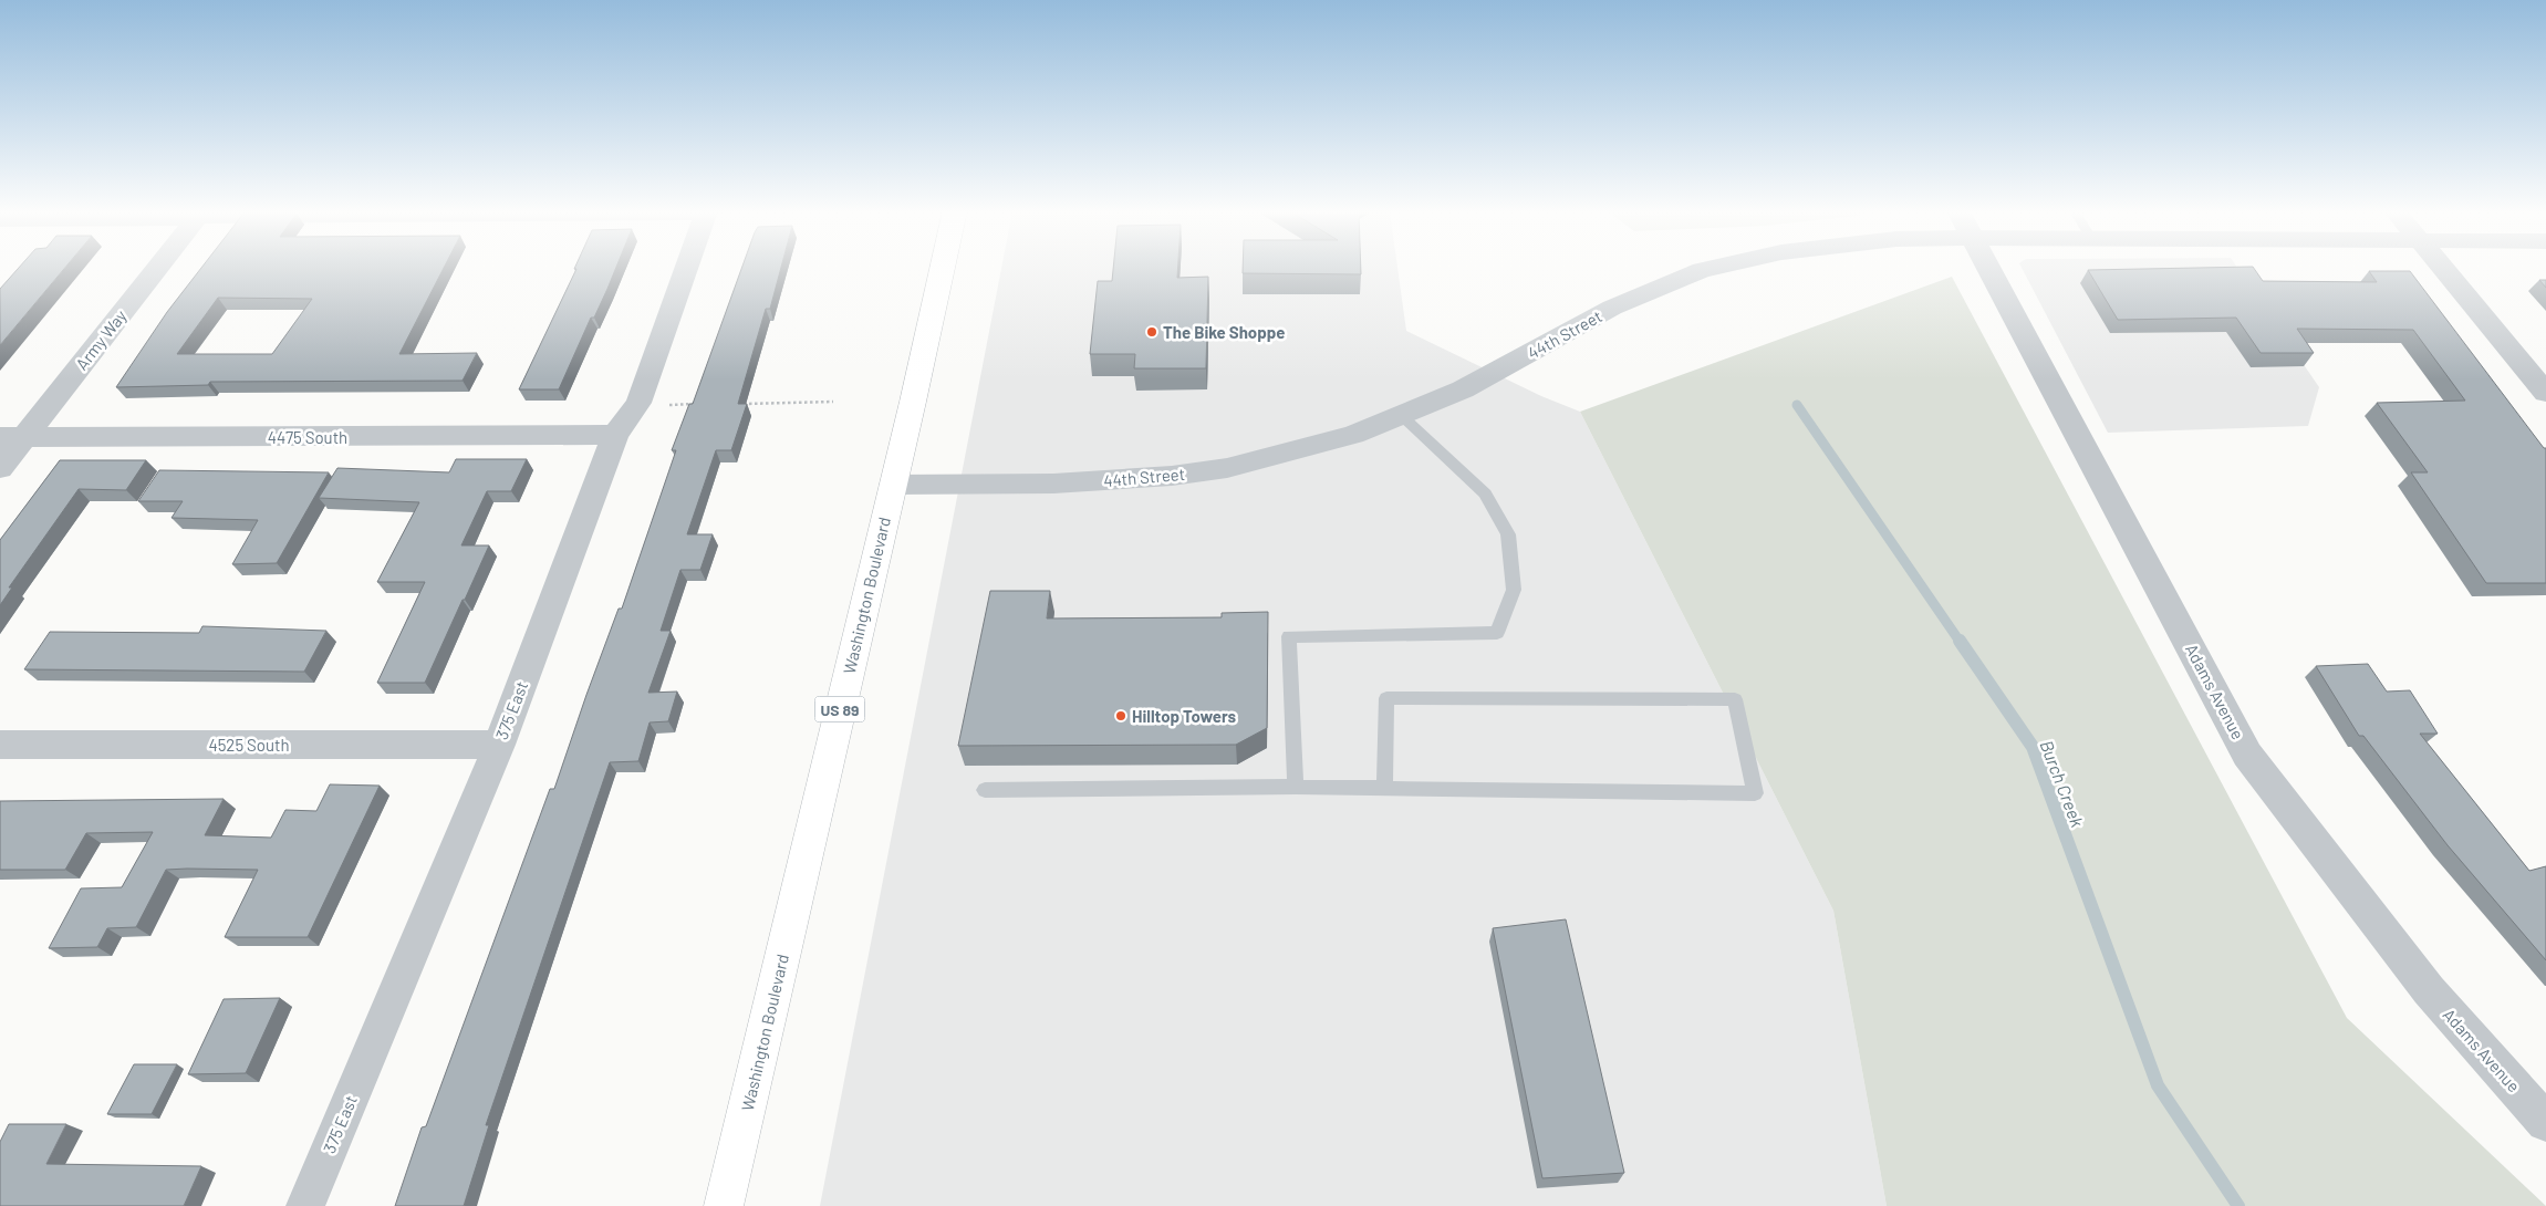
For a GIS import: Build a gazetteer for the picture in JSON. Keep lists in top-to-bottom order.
{
  "streets": {
    "main road": ["Washington Boulevard", "US 89"],
    "street": [
      "44th Street",
      "Army Way",
      "4475 South",
      "Adams Avenue",
      "375 East",
      "4525 South"
    ]
  },
  "crossings": [
    ["44th Street", "Washington Boulevard"],
    ["Army Way", "4475 South"],
    ["4475 South", "375 East"],
    ["375 East", "4525 South"]
  ],
  "water": ["Burch Creek"],
  "places": ["The Bike Shoppe", "Hilltop Towers"]
}
